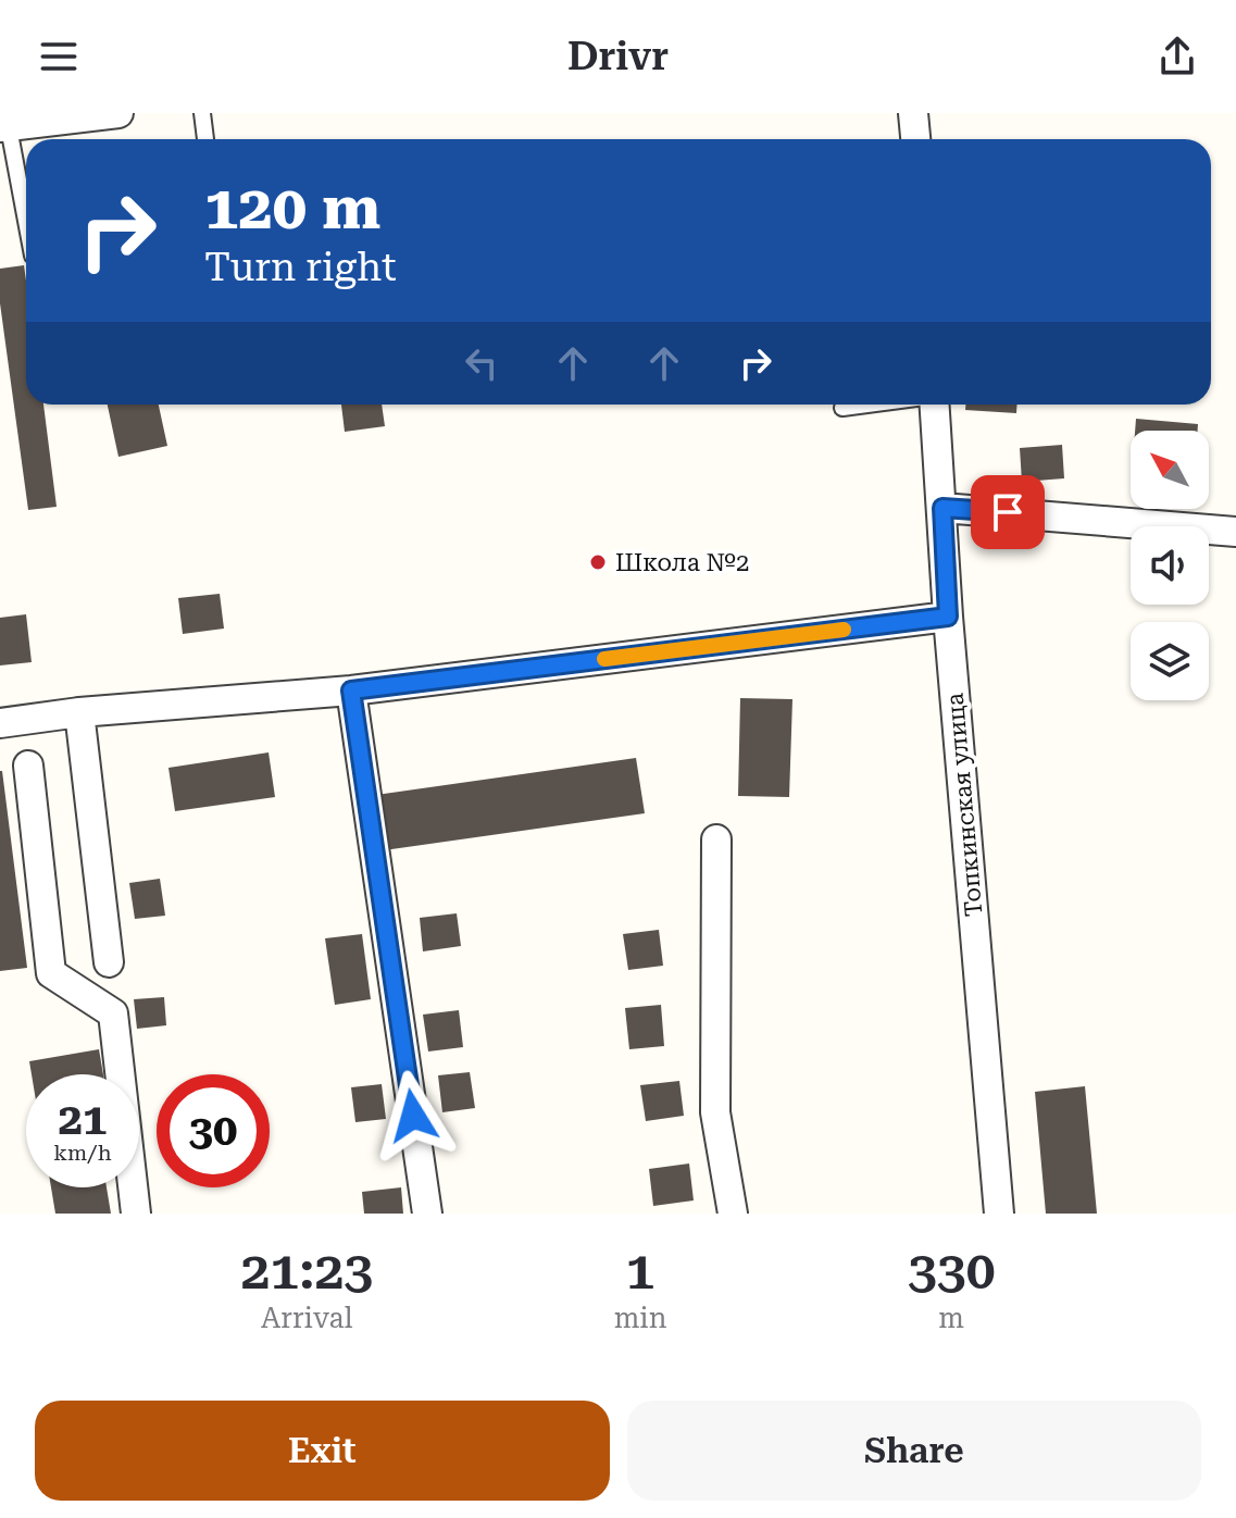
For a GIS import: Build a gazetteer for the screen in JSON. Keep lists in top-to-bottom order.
{
  "streets": {
    "street": ["Топкинская улица"]
  },
  "places": ["Школа №2"],
  "north": "top left",
  "page": {
    "header": "Drivr",
    "turn": ["120 m", "Turn right"],
    "speed": "21 km/h",
    "limit": "30",
    "eta": [
      "21:23",
      "Arrival",
      "1",
      "min",
      "330",
      "m"
    ],
    "buttons": ["Exit", "Share"]
  }
}
